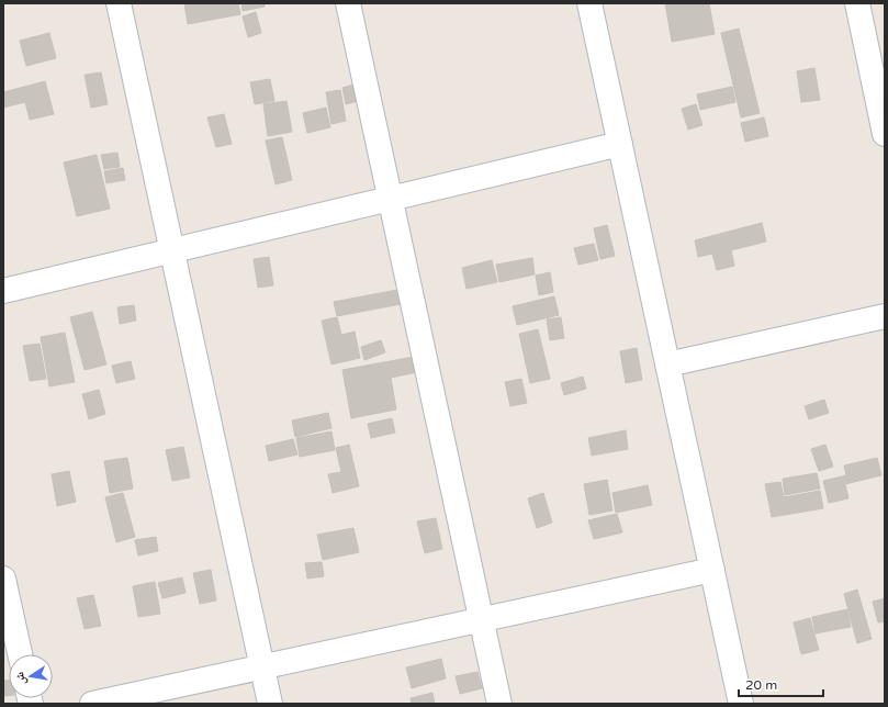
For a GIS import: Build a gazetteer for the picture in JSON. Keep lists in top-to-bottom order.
{
  "scale_bar": "20 m",
  "north": "left"
}
